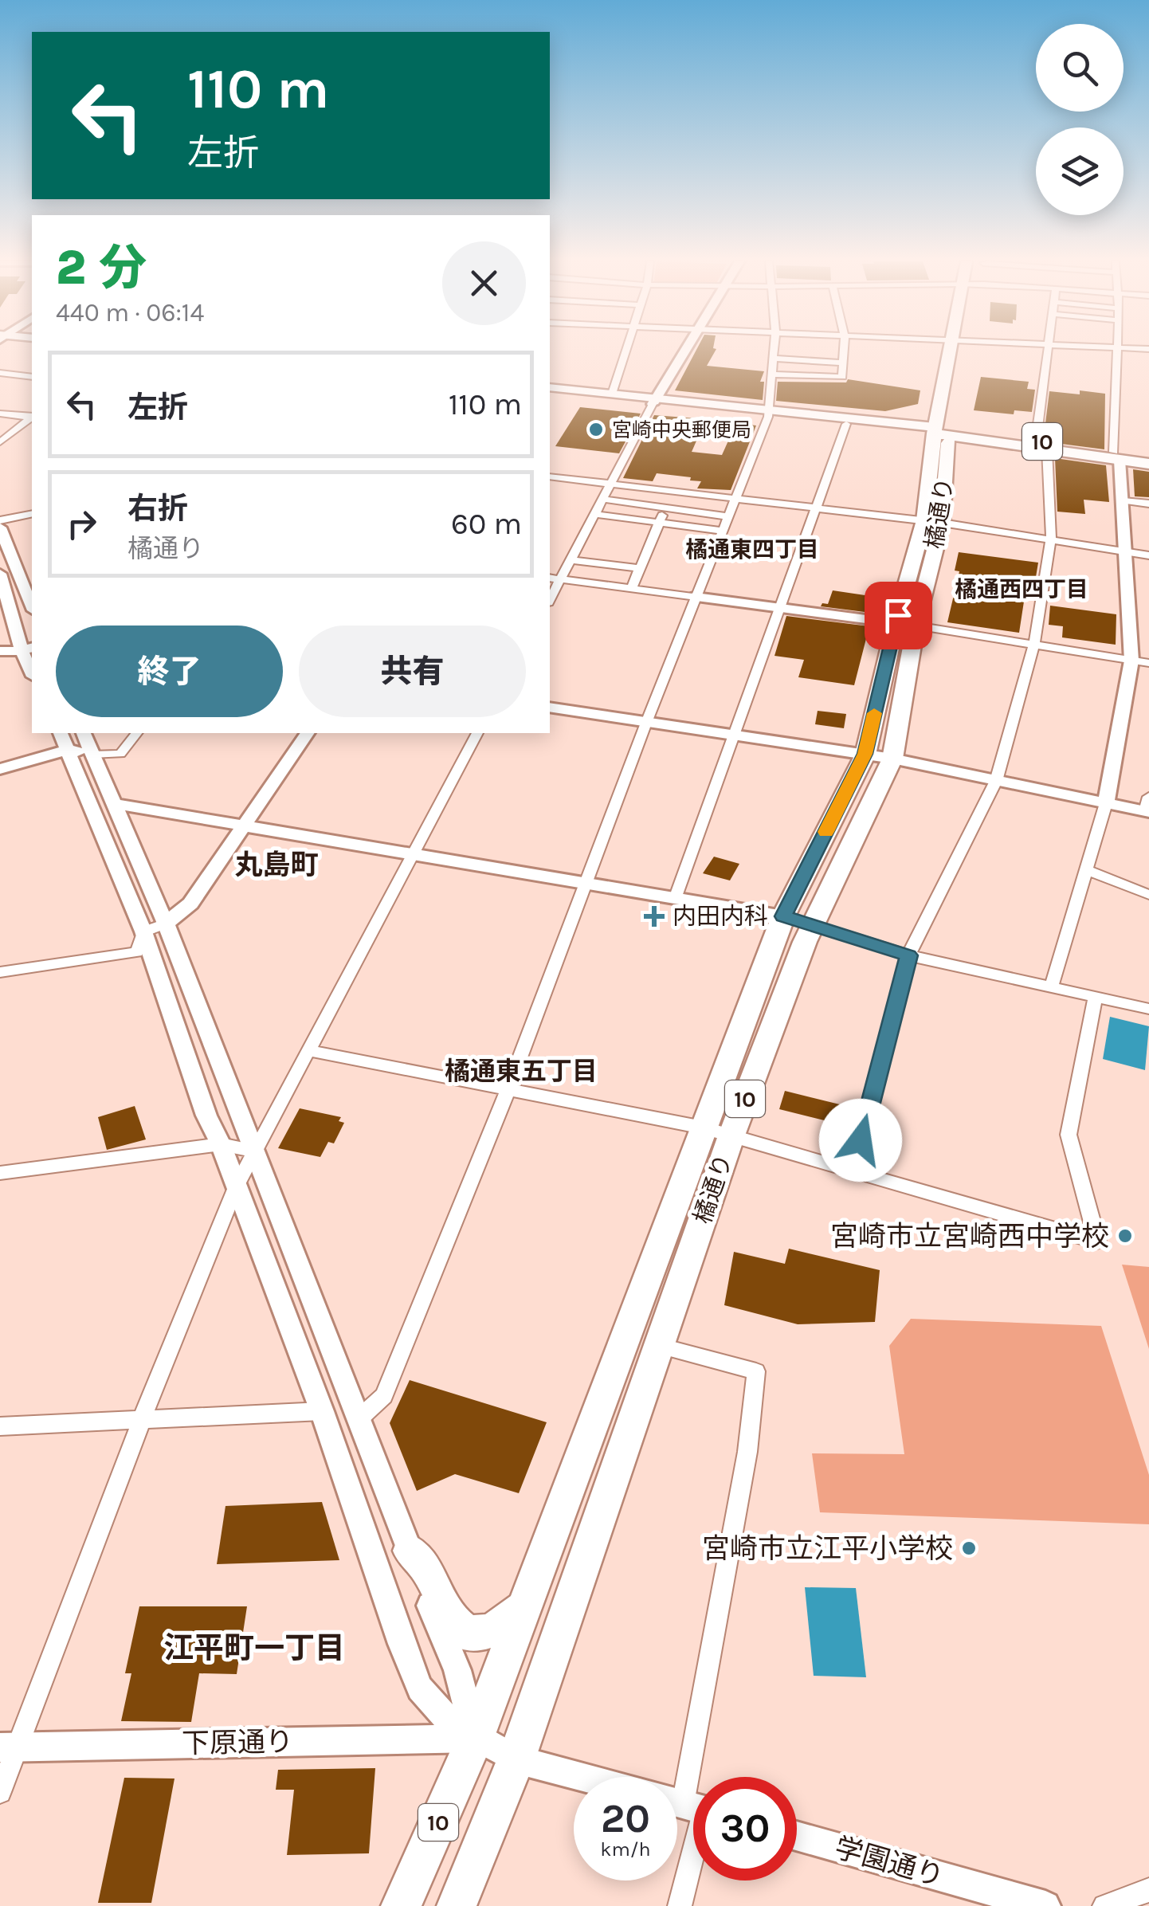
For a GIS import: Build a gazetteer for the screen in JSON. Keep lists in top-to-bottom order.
{
  "streets": {
    "highway": ["10", "橘通り"],
    "street": ["下原通り", "学園通り"]
  },
  "crossings": [
    ["10", "橘通り"],
    ["10", "下原通り"],
    ["橘通り", "下原通り"]
  ],
  "districts": [
    "橘通東四丁目",
    "橘通西四丁目",
    "丸島町",
    "橘通東五丁目",
    "江平町一丁目"
  ],
  "places": {
    "other": ["宮崎中央郵便局", "宮崎市立宮崎西中学校", "宮崎市立江平小学校"],
    "health": ["内田内科"]
  },
  "page": {
    "turn": ["110 m", "左折"],
    "heading": ["2 分", "440 m · 06:14"],
    "list": [
      {
        "name": "左折",
        "value": "110 m"
      },
      {
        "name": "右折",
        "note": "橘通り",
        "value": "60 m"
      }
    ],
    "buttons": ["終了", "共有"],
    "speed": "20 km/h",
    "limit": "30"
  }
}
